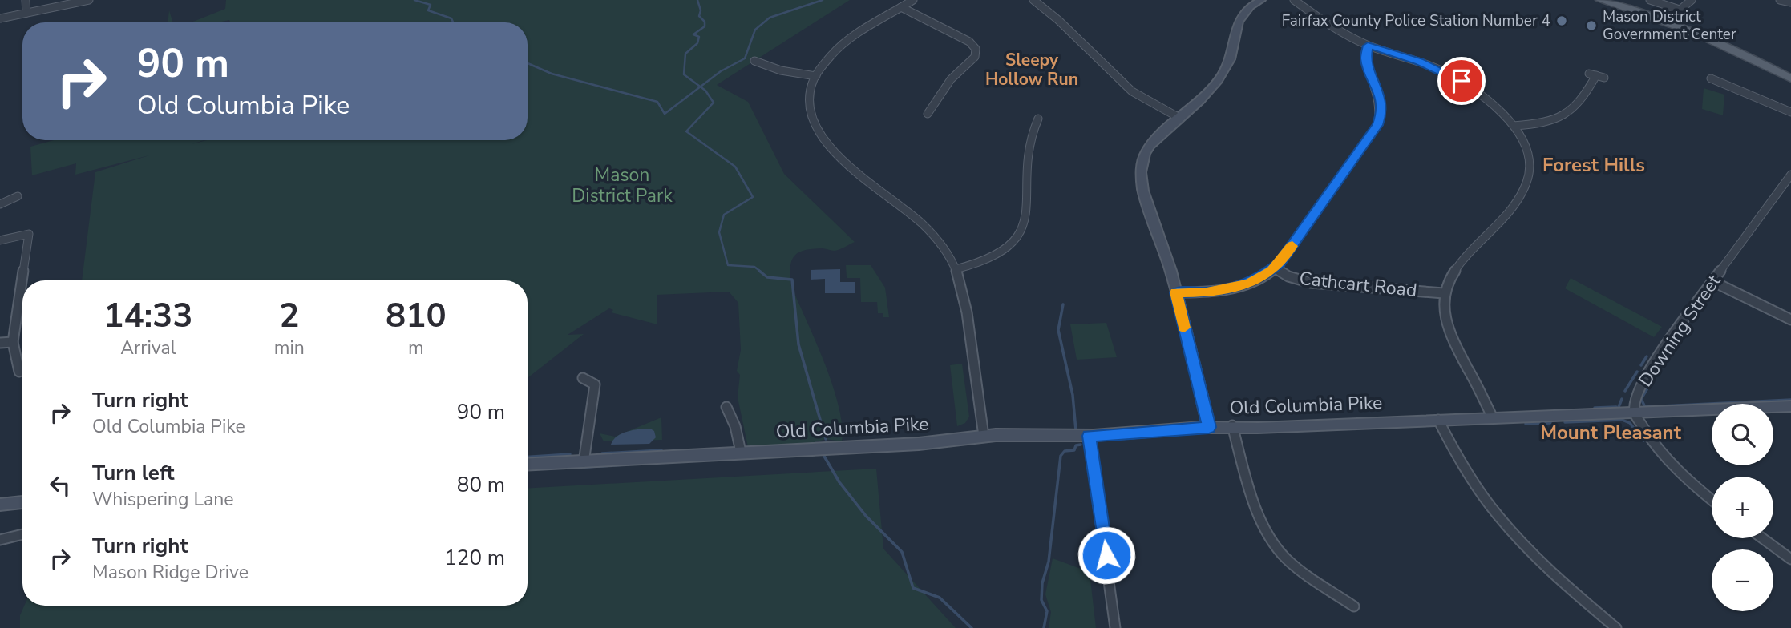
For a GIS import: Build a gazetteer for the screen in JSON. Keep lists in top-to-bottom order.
{
  "streets": {
    "street": ["Cathcart Road", "Downing Street", "Old Columbia Pike"]
  },
  "crossings": [
    ["Downing Street", "Old Columbia Pike"]
  ],
  "districts": ["Sleepy Hollow Run", "Forest Hills", "Mount Pleasant"],
  "parks": ["Mason District Park"],
  "places": ["Fairfax County Police Station Number 4", "Mason District Government Center"],
  "page": {
    "turn": ["90 m", "Old Columbia Pike"],
    "eta": [
      "14:33",
      "Arrival",
      "2",
      "min",
      "810",
      "m"
    ],
    "list": [
      {
        "name": "Turn right",
        "note": "Old Columbia Pike",
        "value": "90 m"
      },
      {
        "name": "Turn left",
        "note": "Whispering Lane",
        "value": "80 m"
      },
      {
        "name": "Turn right",
        "note": "Mason Ridge Drive",
        "value": "120 m"
      }
    ],
    "map_buttons": ["+", "−"]
  }
}
